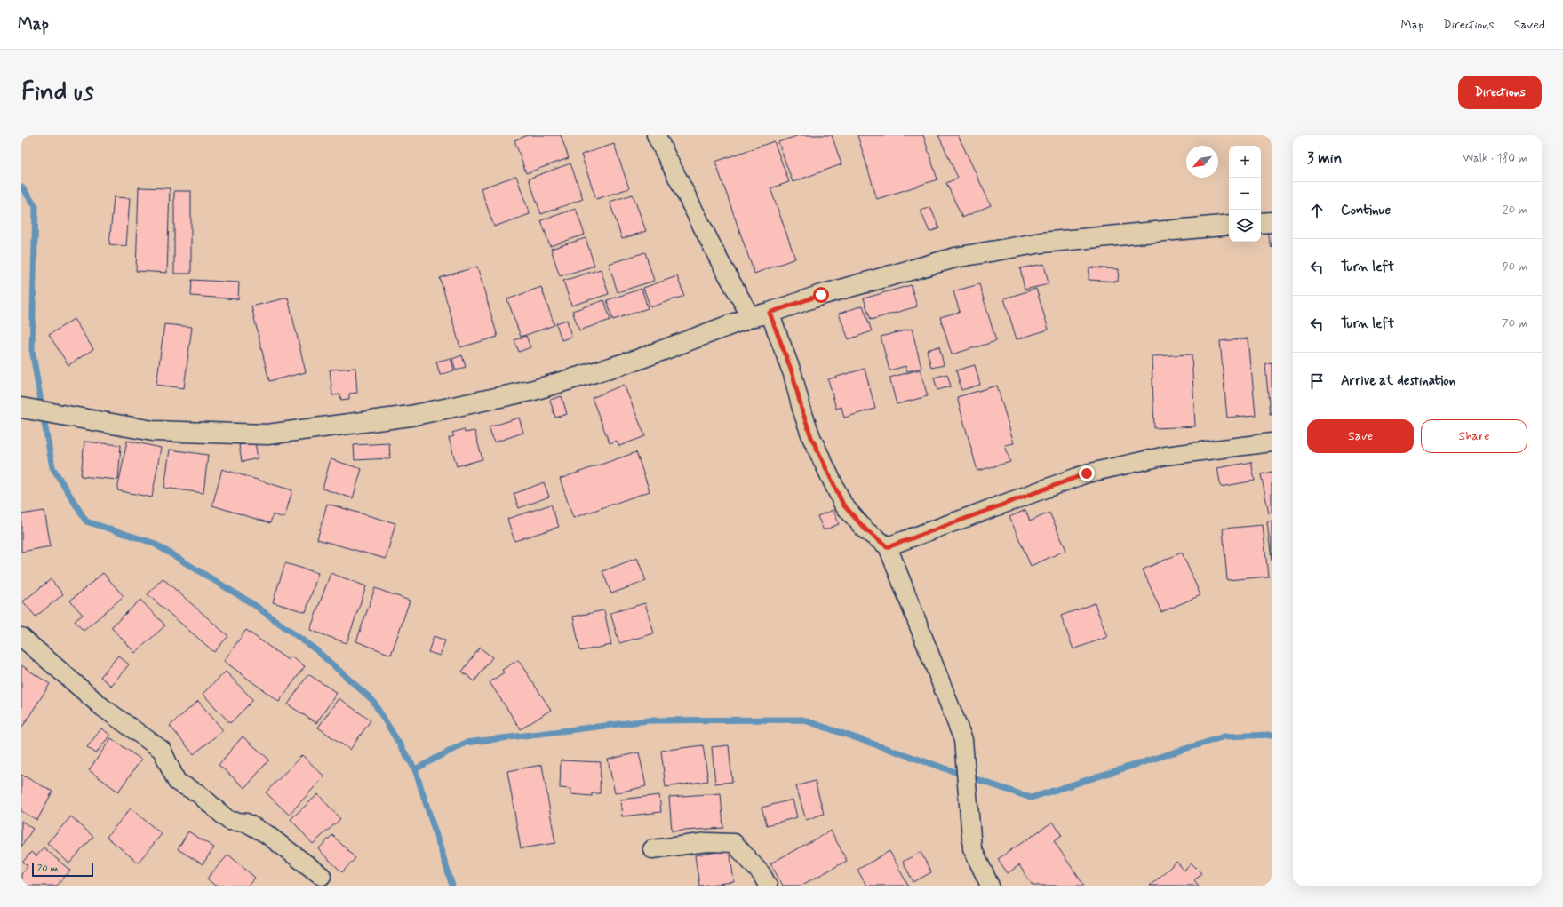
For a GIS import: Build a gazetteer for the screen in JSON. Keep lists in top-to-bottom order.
{
  "scale_bar": "20 m",
  "north": "bottom left",
  "page": {
    "header": "Map",
    "nav": ["Map", "Directions", "Saved"],
    "buttons": [
      "Directions",
      ["Save", "Share"]
    ],
    "title": "Find us",
    "heading": ["3 min", "Walk · 180 m"],
    "map_buttons": ["+", "−"],
    "list": [
      ["Continue", "20 m"],
      ["Turn left", "90 m"],
      ["Turn left", "70 m"],
      "Arrive at destination"
    ],
    "scale": "20 m"
  }
}
